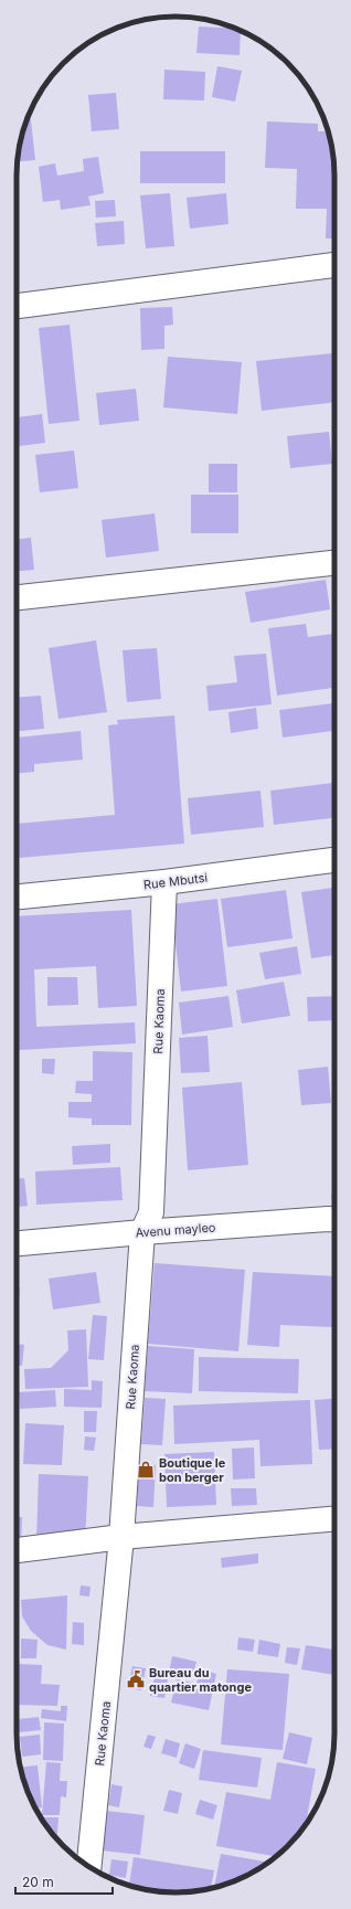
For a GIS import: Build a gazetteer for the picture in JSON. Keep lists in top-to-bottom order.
{
  "streets": {
    "street": ["Rue Mbutsi", "Rue Kaoma", "Avenu mayleo"]
  },
  "crossings": [
    ["Rue Mbutsi", "Rue Kaoma"],
    ["Rue Kaoma", "Avenu mayleo"]
  ],
  "places": {
    "shop": ["Boutique le bon berger"],
    "public building": ["Bureau du quartier matonge"]
  },
  "scale_bar": "20 m"
}
